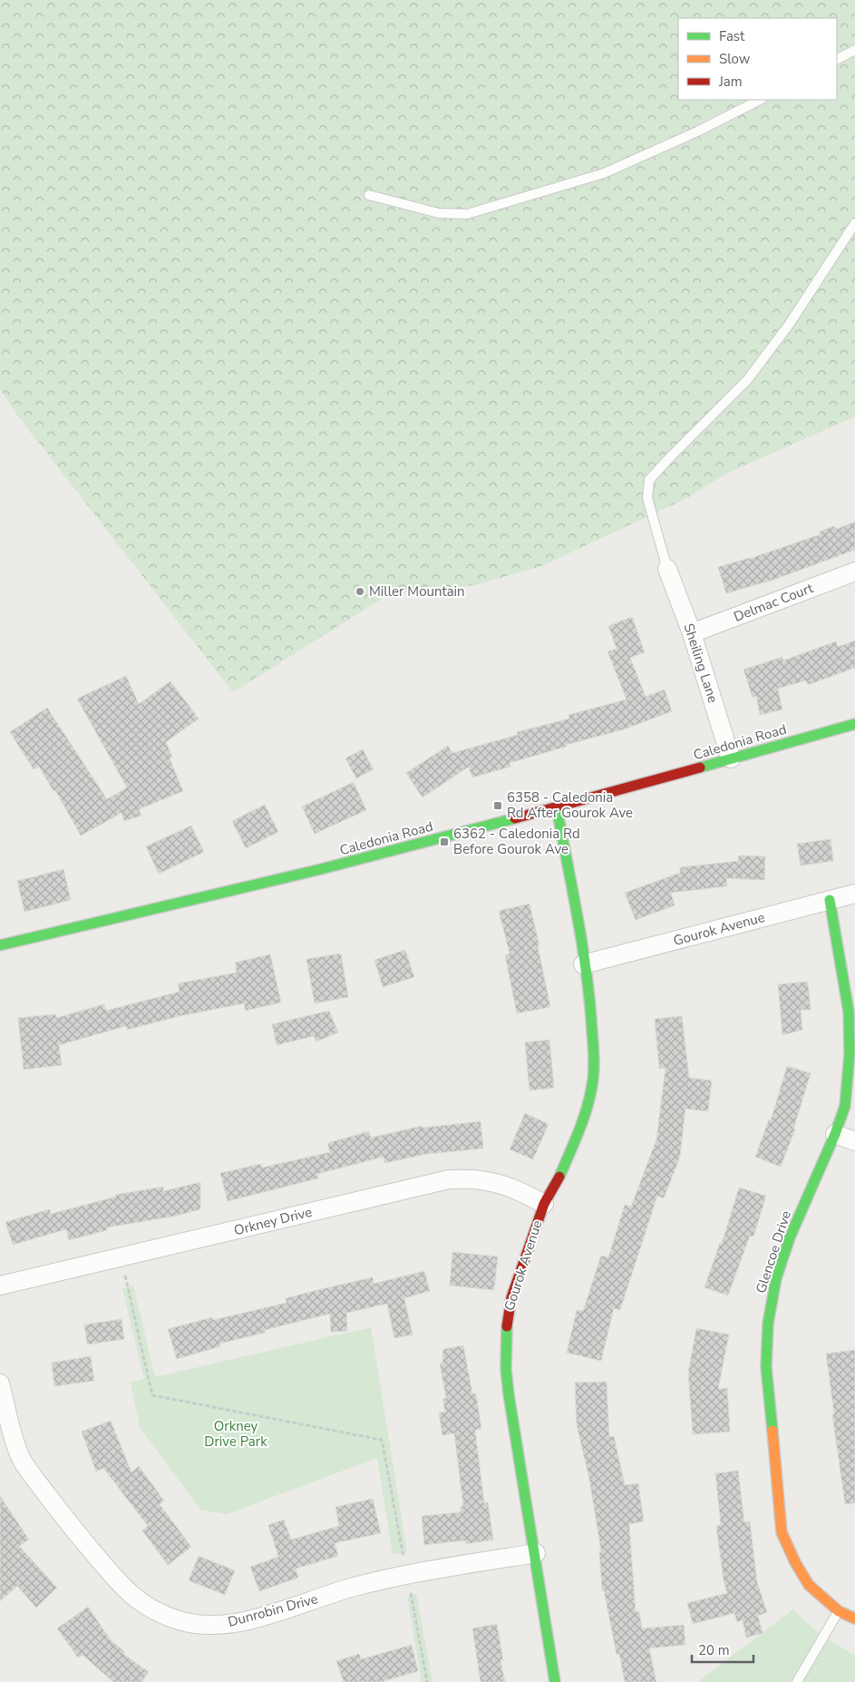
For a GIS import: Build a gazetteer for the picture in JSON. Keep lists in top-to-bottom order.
{
  "streets": {
    "street": [
      "Delmac Court",
      "Sheiling Lane",
      "Caledonia Road",
      "Gourok Avenue",
      "Orkney Drive",
      "Glencoe Drive",
      "Dunrobin Drive"
    ]
  },
  "crossings": [
    ["Delmac Court", "Sheiling Lane"],
    ["Sheiling Lane", "Caledonia Road"],
    ["Caledonia Road", "Gourok Avenue"],
    ["Gourok Avenue", "Orkney Drive"],
    ["Gourok Avenue", "Glencoe Drive"],
    ["Gourok Avenue", "Dunrobin Drive"]
  ],
  "parks": ["Orkney Drive Park"],
  "places": {
    "other": ["Miller Mountain"],
    "transit": ["6358 - Caledonia Rd After Gourok Ave", "6362 - Caledonia Rd Before Gourok Ave"]
  },
  "legend": ["Fast", "Slow", "Jam"],
  "scale_bar": "20 m"
}
